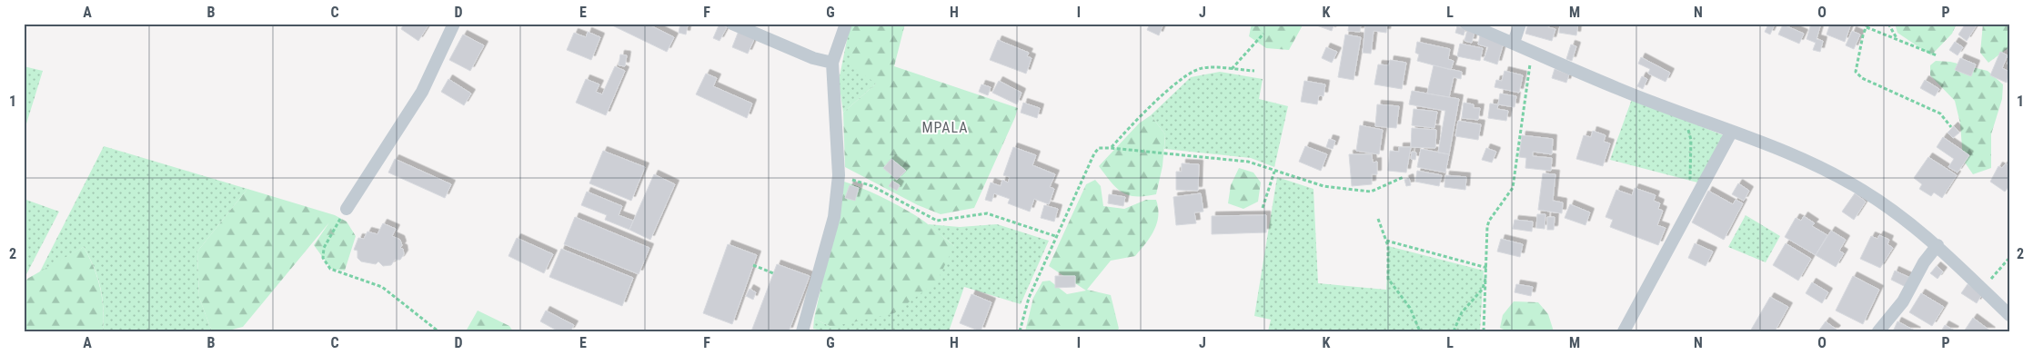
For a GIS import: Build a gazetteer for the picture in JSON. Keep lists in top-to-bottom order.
{
  "districts": ["MPALA"],
  "grid": {
    "columns": [
      "A",
      "B",
      "C",
      "D",
      "E",
      "F",
      "G",
      "H",
      "I",
      "J",
      "K",
      "L",
      "M",
      "N",
      "O",
      "P"
    ],
    "rows": ["1", "2"]
  }
}
